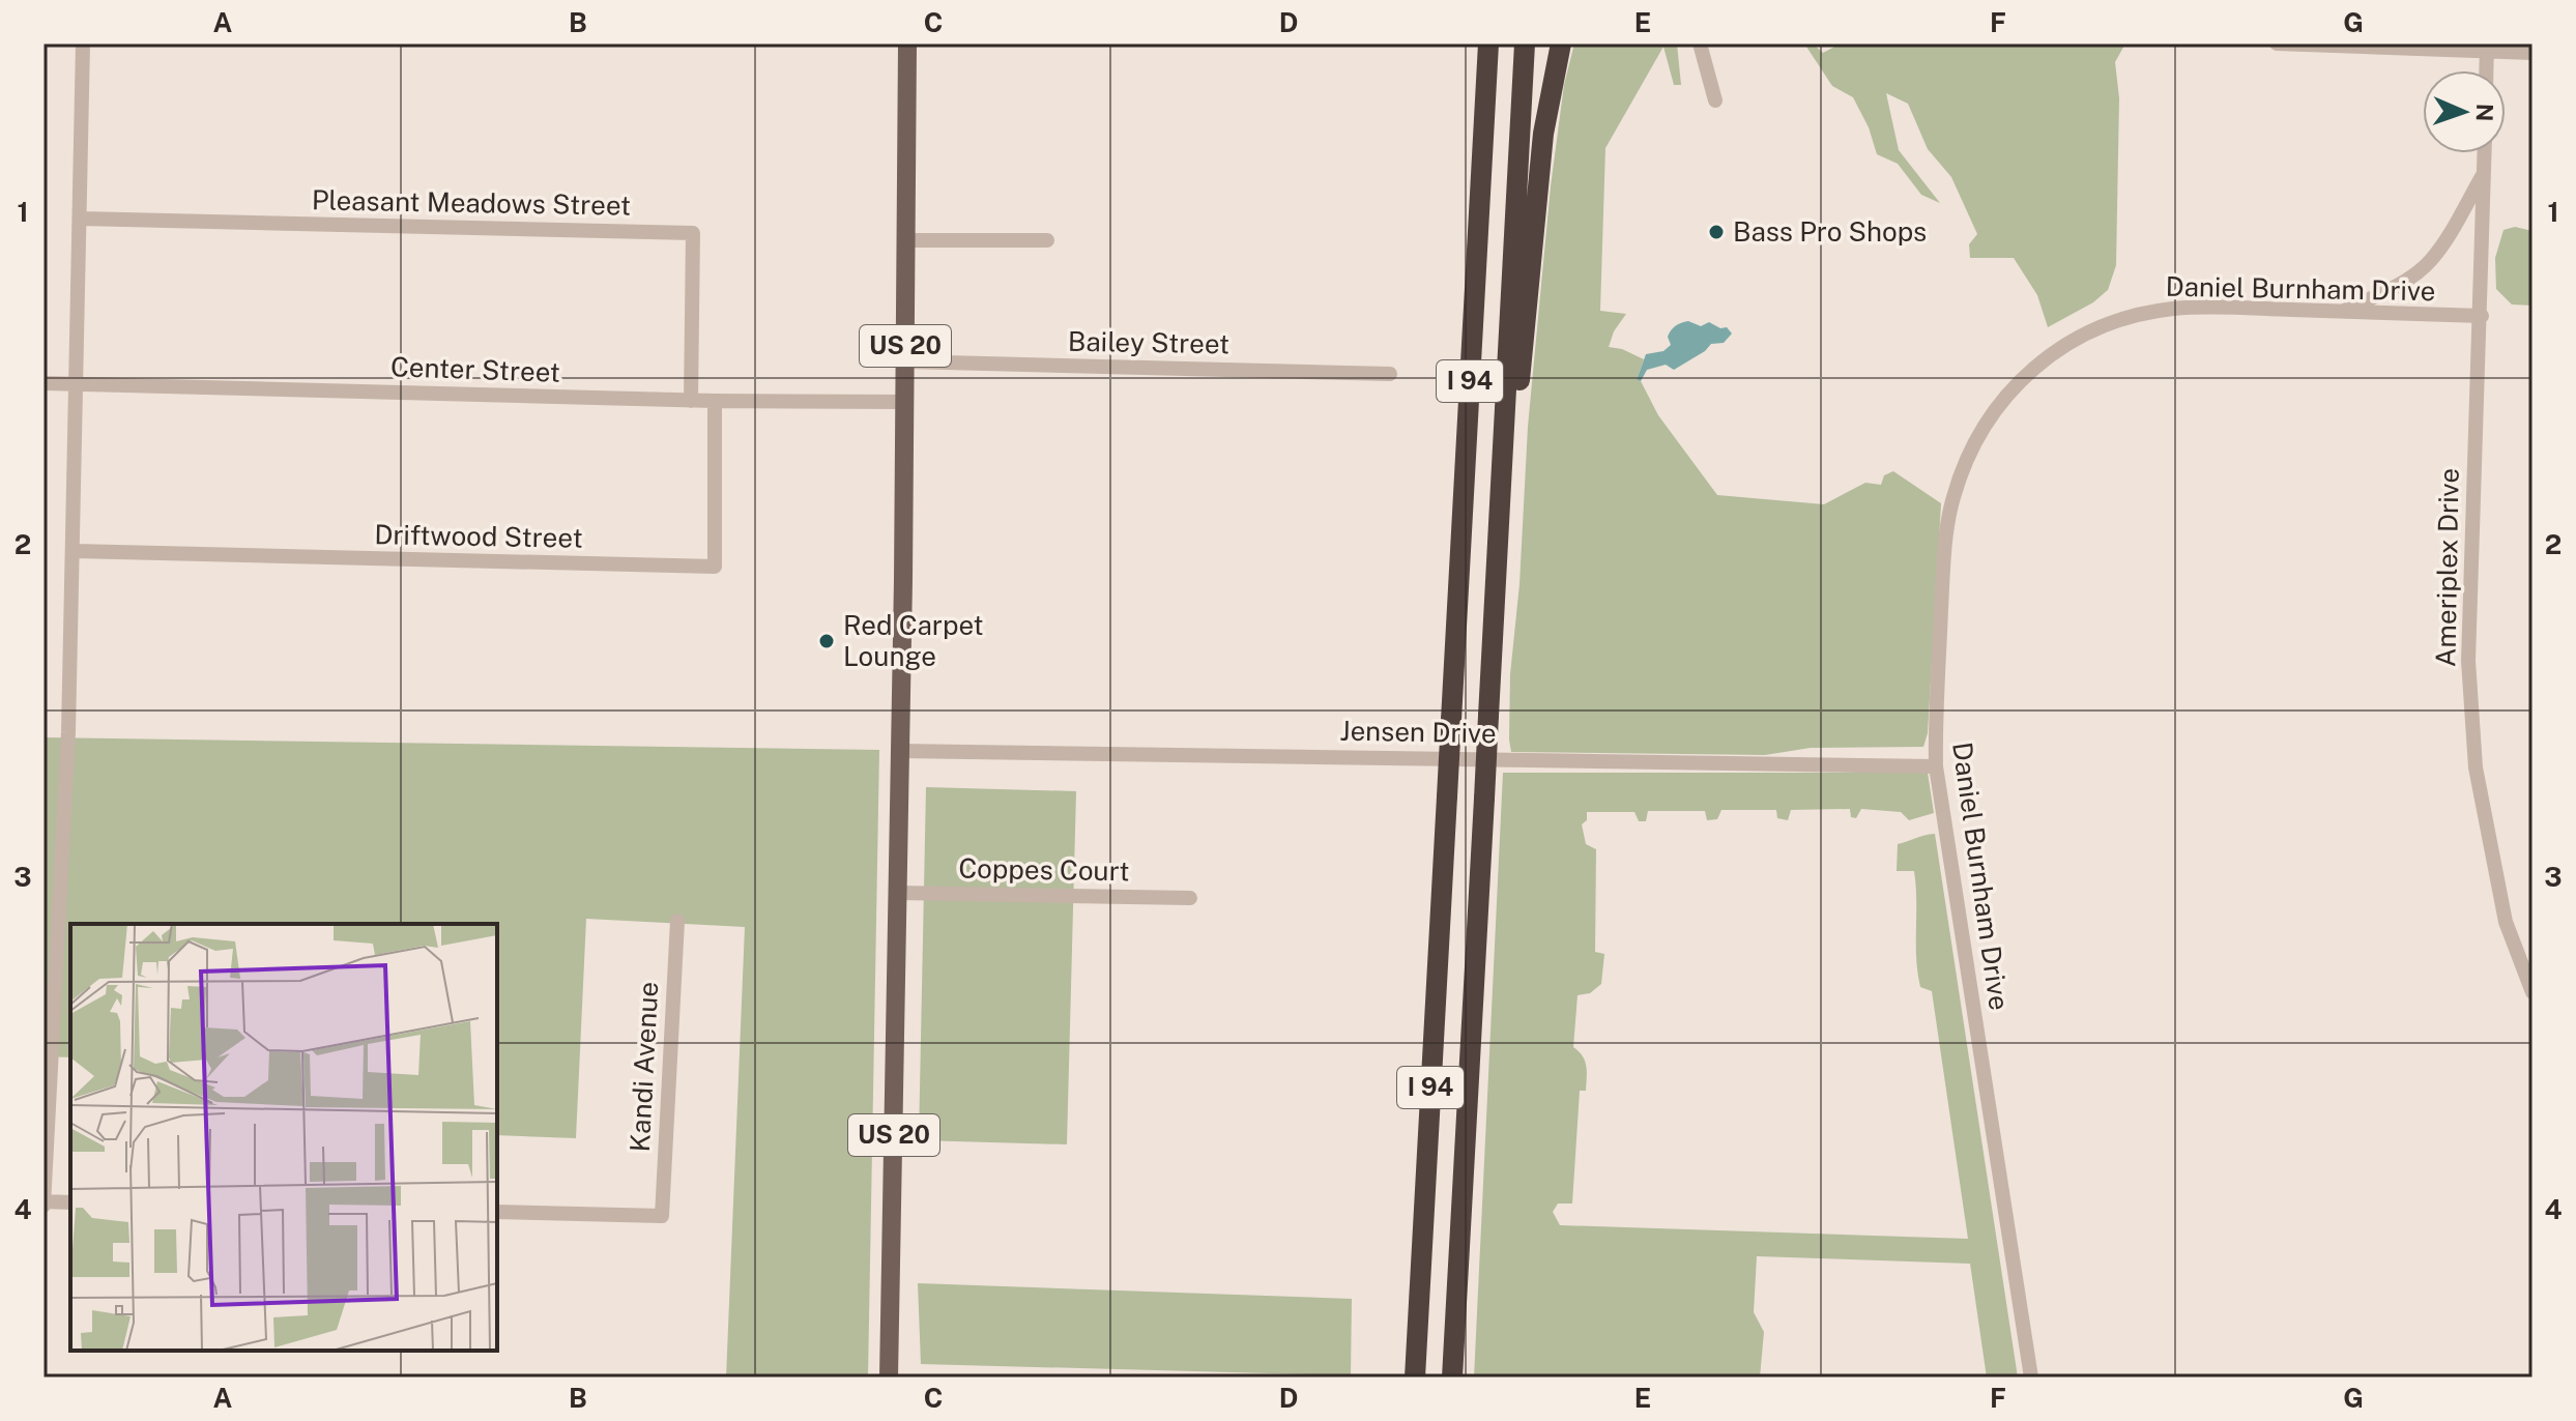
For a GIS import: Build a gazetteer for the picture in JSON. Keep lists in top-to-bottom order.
{
  "streets": {
    "highway": ["I 94"],
    "main road": ["US 20"],
    "street": [
      "Pleasant Meadows Street",
      "Daniel Burnham Drive",
      "Bailey Street",
      "Center Street",
      "Driftwood Street",
      "Ameriplex Drive",
      "Jensen Drive",
      "Coppes Court",
      "Kandi Avenue"
    ]
  },
  "crossings": [
    ["Pleasant Meadows Street", "Center Street"],
    ["Daniel Burnham Drive", "Ameriplex Drive"],
    ["Daniel Burnham Drive", "Jensen Drive"],
    ["Bailey Street", "US 20"],
    ["US 20", "Center Street"],
    ["US 20", "Jensen Drive"],
    ["US 20", "Coppes Court"],
    ["Center Street", "Driftwood Street"]
  ],
  "places": ["Bass Pro Shops", "Red Carpet Lounge"],
  "north": "right",
  "grid": {
    "columns": [
      "A",
      "B",
      "C",
      "D",
      "E",
      "F",
      "G"
    ],
    "rows": [
      "1",
      "2",
      "3",
      "4"
    ]
  }
}
